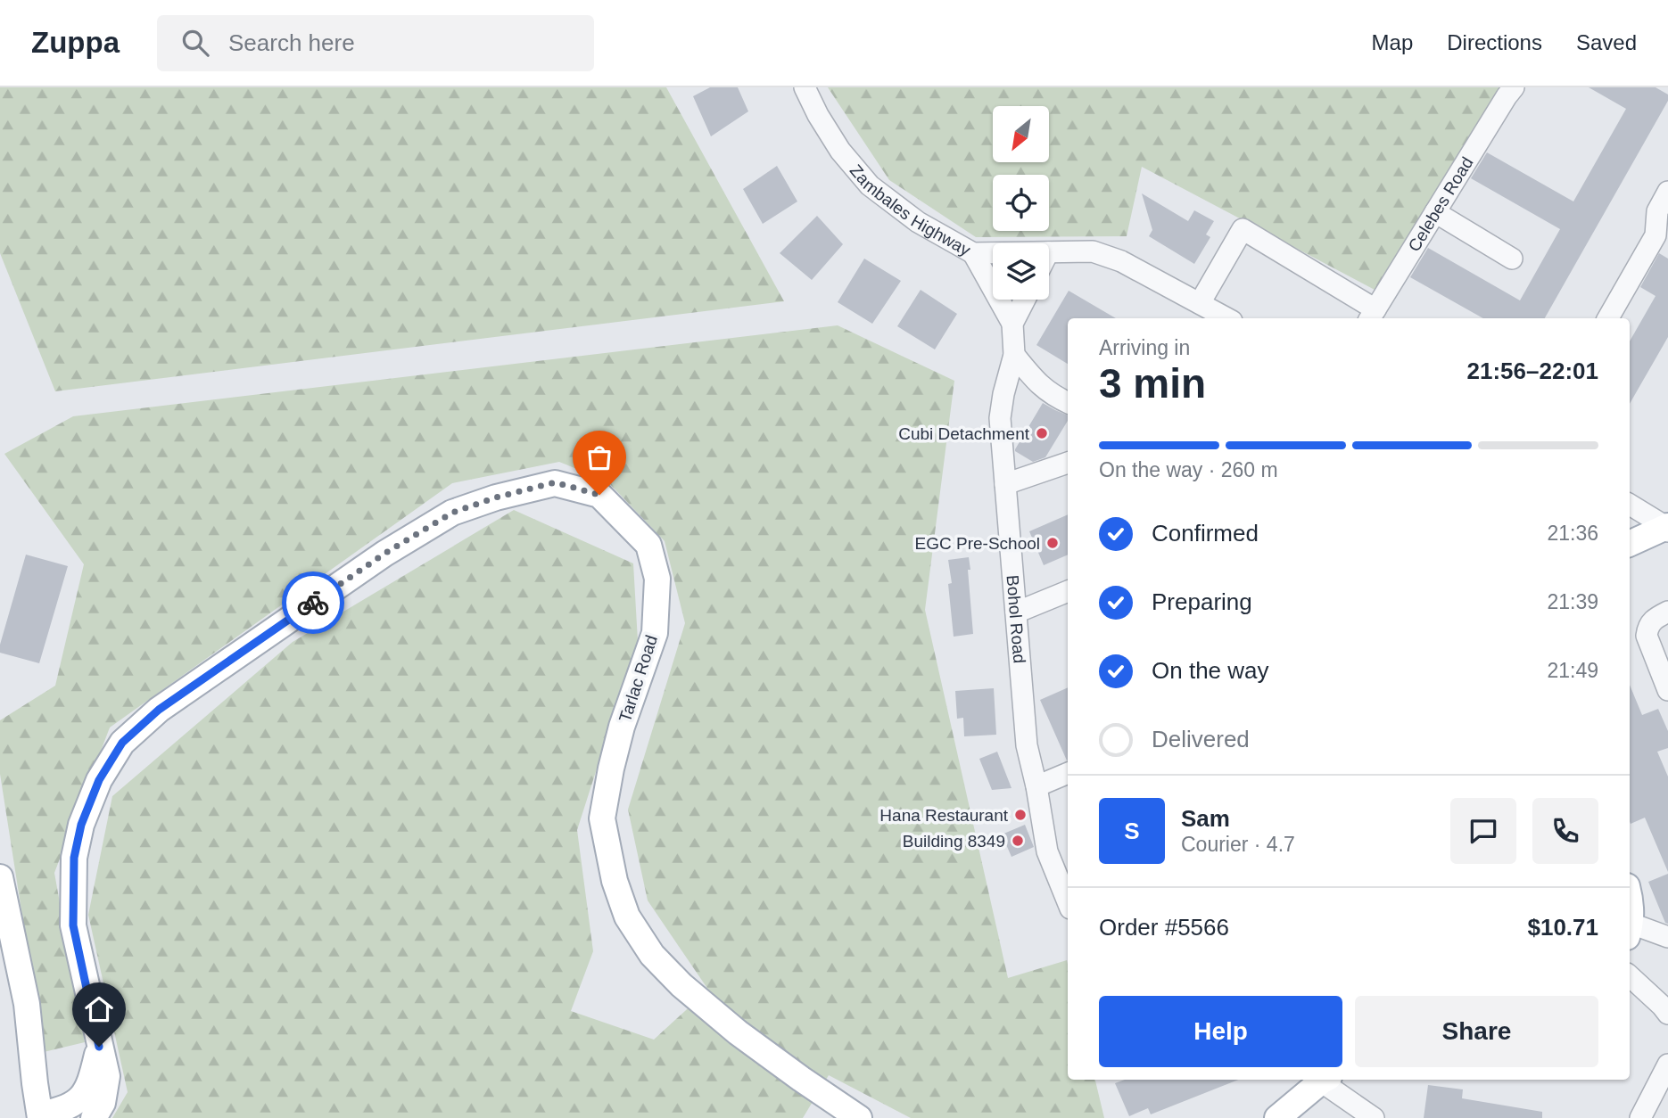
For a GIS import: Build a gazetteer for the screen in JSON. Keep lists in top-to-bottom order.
{
  "streets": {
    "main road": ["Tarlac Road"],
    "street": ["Celebes Road", "Zambales Highway", "Bohol Road"]
  },
  "crossings": [
    ["Zambales Highway", "Bohol Road"]
  ],
  "places": [
    "Cubi Detachment",
    "EGC Pre-School",
    "Hana Restaurant",
    "Building 8349"
  ],
  "north": "bottom left",
  "page": {
    "header": "Zuppa",
    "search": "Search here",
    "nav": ["Map", "Directions", "Saved"],
    "heading": ["3 min", "Arriving in", "21:56–22:01"],
    "panel": [
      "Sam",
      "Courier · 4.7",
      "Order #5566",
      "$10.71"
    ],
    "bar": "On the way · 260 m",
    "list": [
      ["Confirmed", "21:36"],
      ["Preparing", "21:39"],
      ["On the way", "21:49"],
      "Delivered"
    ],
    "round": "S",
    "buttons": ["Help", "Share"]
  }
}
